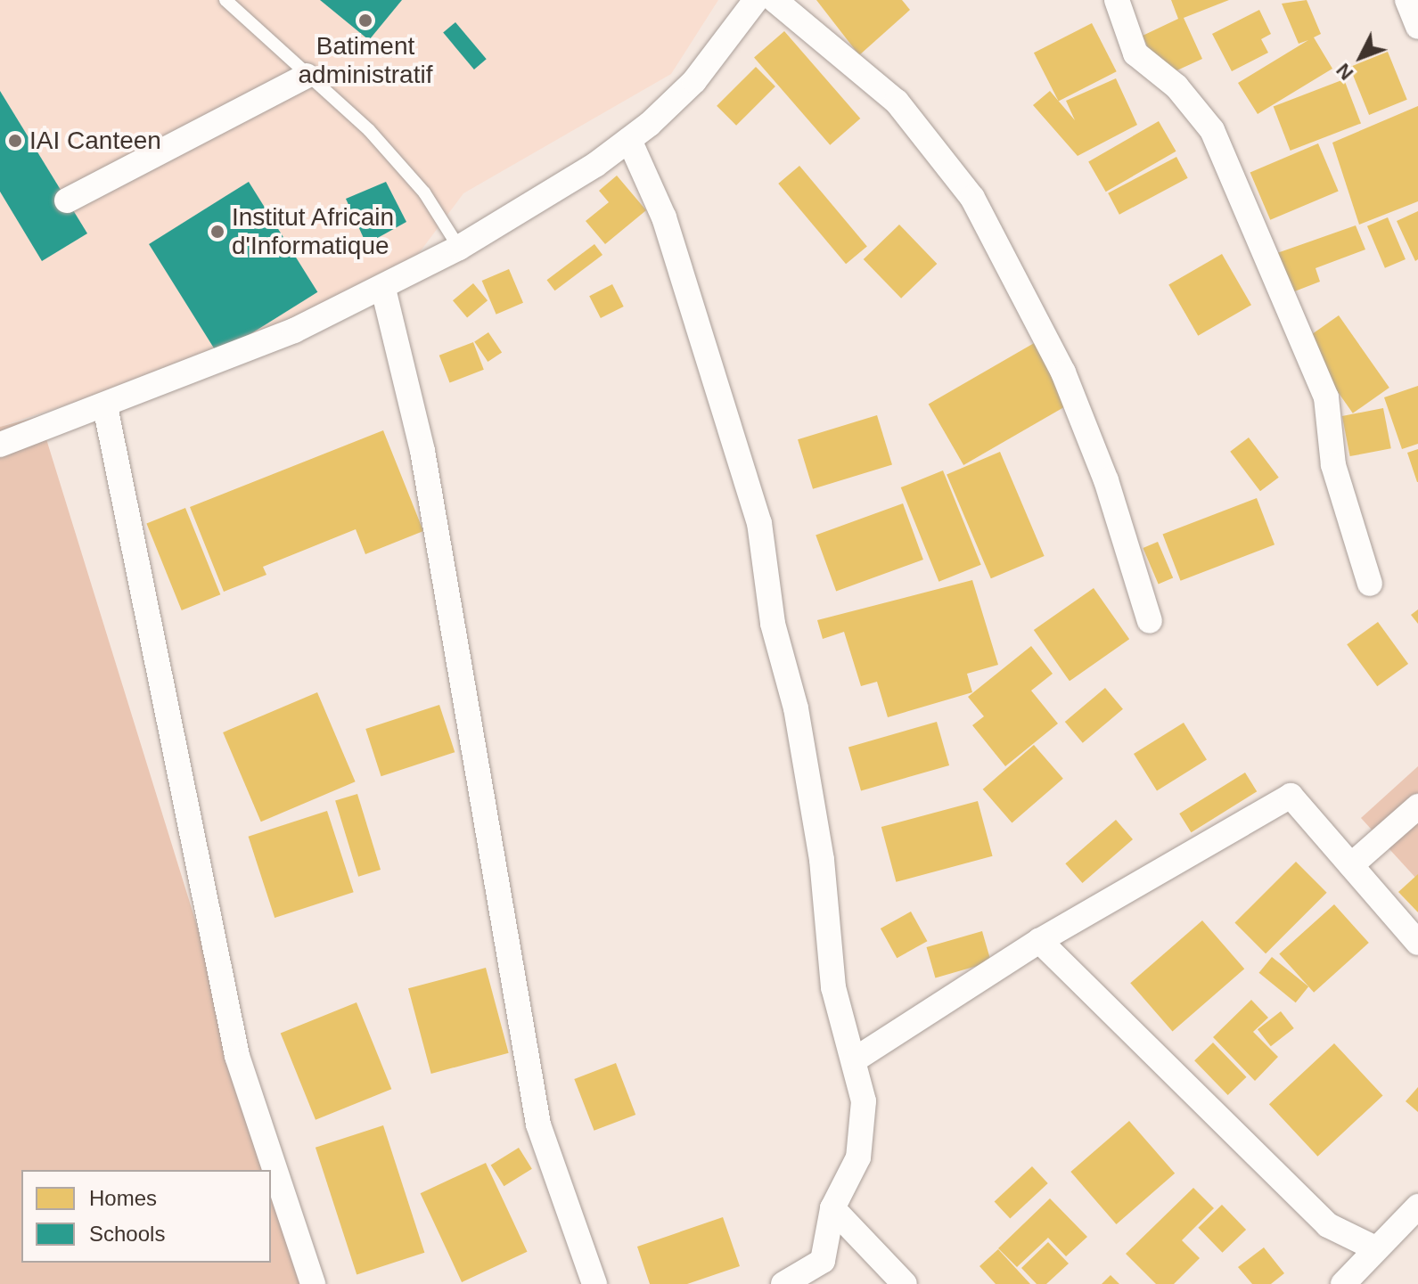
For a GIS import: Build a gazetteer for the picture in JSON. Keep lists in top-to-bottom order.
{
  "places": ["Batiment administratif", "IAI Canteen", "Institut Africain d'Informatique"],
  "legend": ["Homes", "Schools"],
  "north": "bottom left"
}
